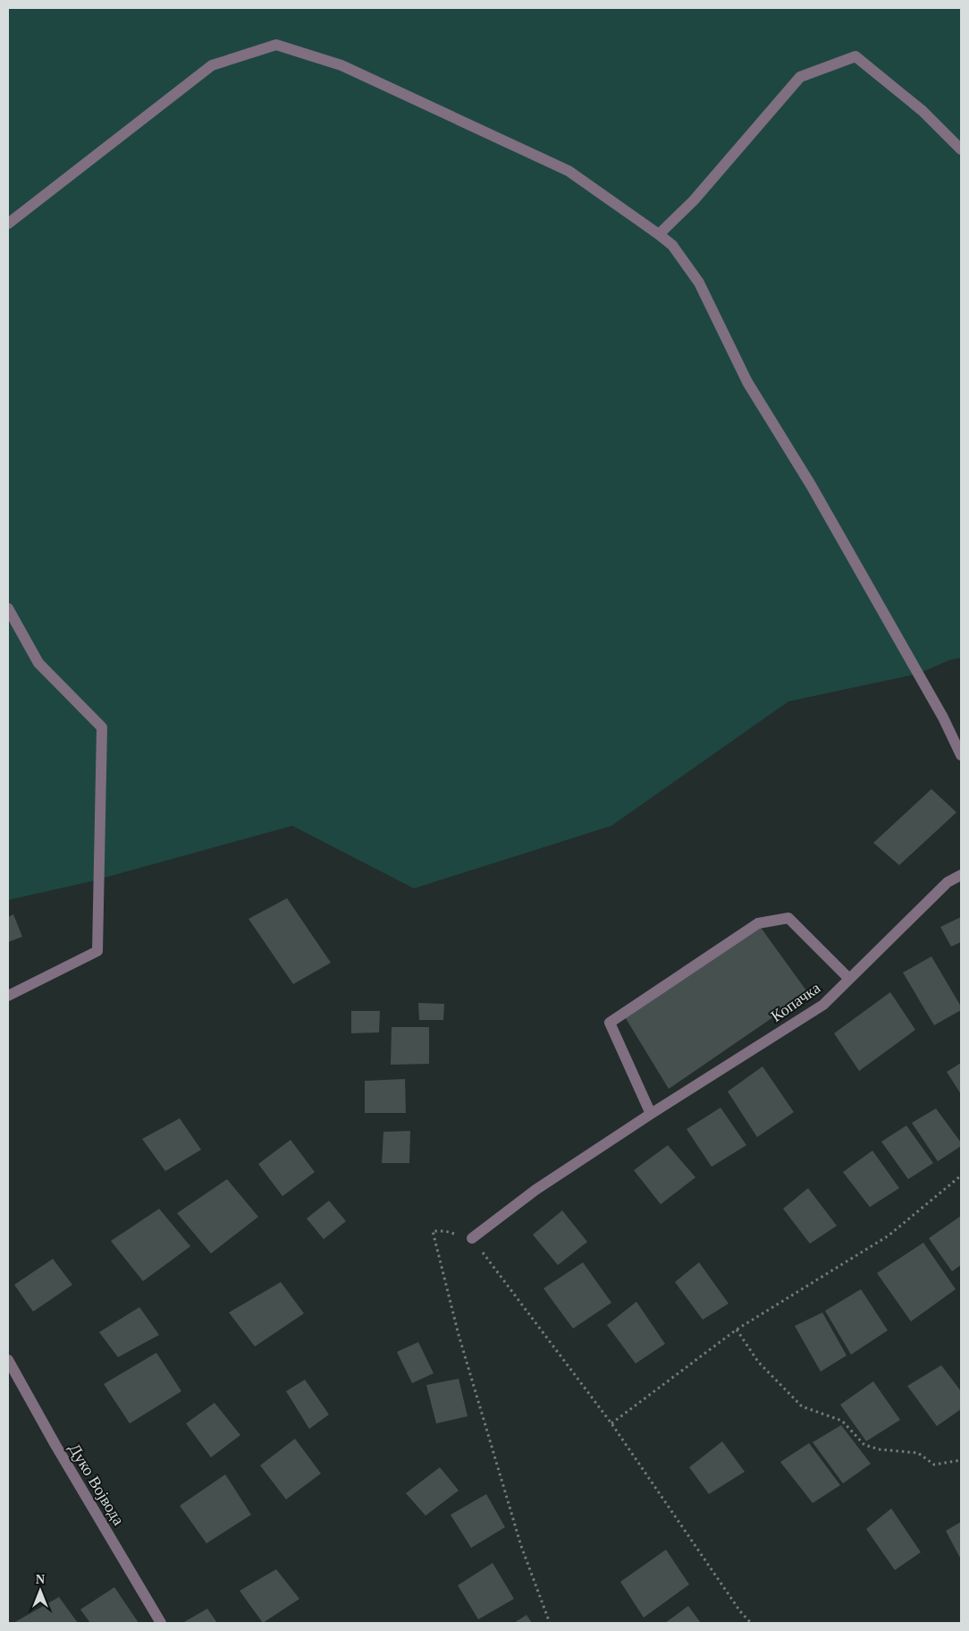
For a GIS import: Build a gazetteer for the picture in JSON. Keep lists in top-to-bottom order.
{
  "streets": {
    "street": ["Копачка", "Дуко Војвода"]
  },
  "north": "top"
}
